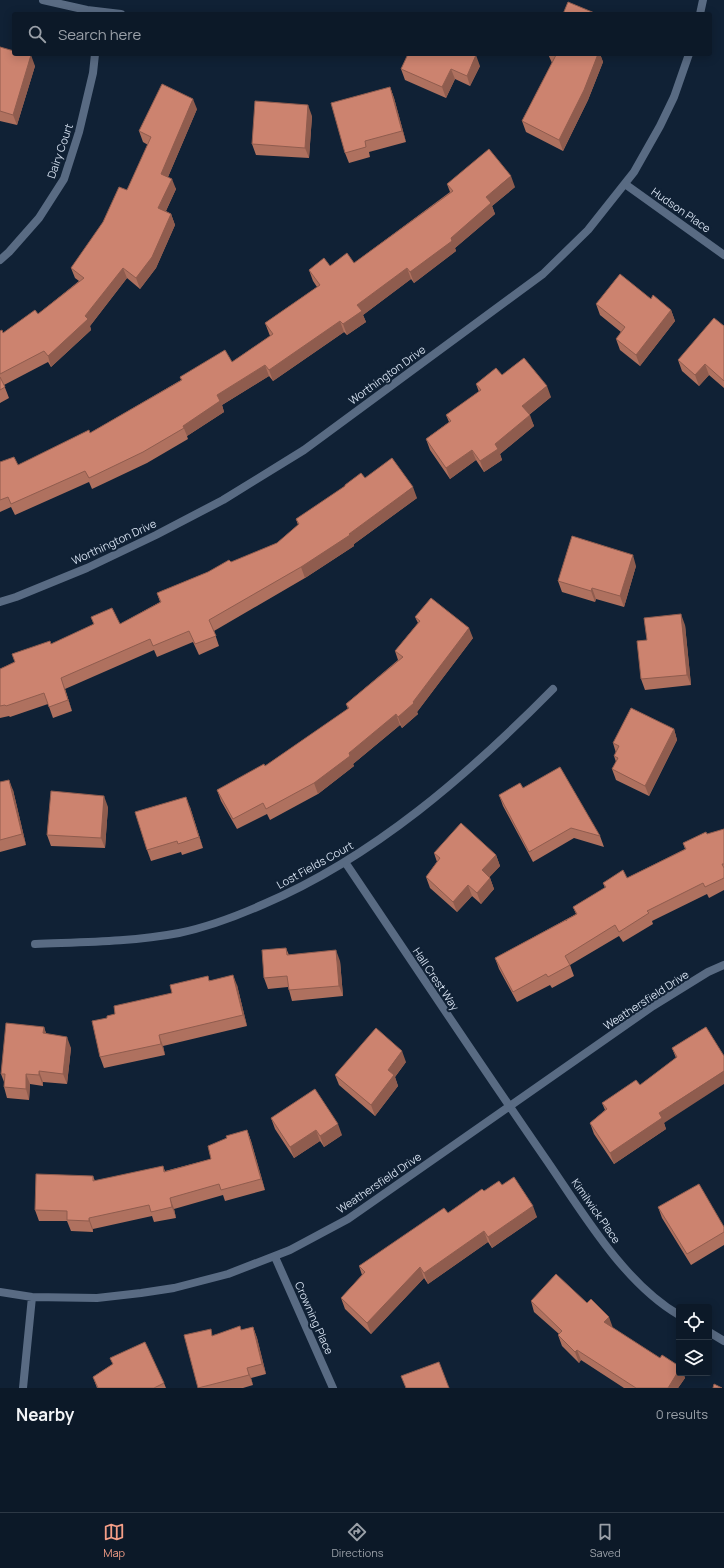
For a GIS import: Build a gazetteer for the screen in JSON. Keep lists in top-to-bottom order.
{
  "streets": {
    "street": [
      "Dairy Court",
      "Hudson Place",
      "Worthington Drive",
      "Lost Fields Court",
      "Hall Crest Way",
      "Weathersfield Drive",
      "Kimilwick Place",
      "Crowning Place"
    ]
  },
  "crossings": [
    ["Hudson Place", "Worthington Drive"],
    ["Lost Fields Court", "Hall Crest Way"],
    ["Hall Crest Way", "Weathersfield Drive"],
    ["Hall Crest Way", "Kimilwick Place"],
    ["Weathersfield Drive", "Kimilwick Place"],
    ["Weathersfield Drive", "Crowning Place"]
  ],
  "page": {
    "search": "Search here",
    "heading": ["Nearby", "0 results"],
    "nav": ["Map", "Directions", "Saved"]
  }
}
